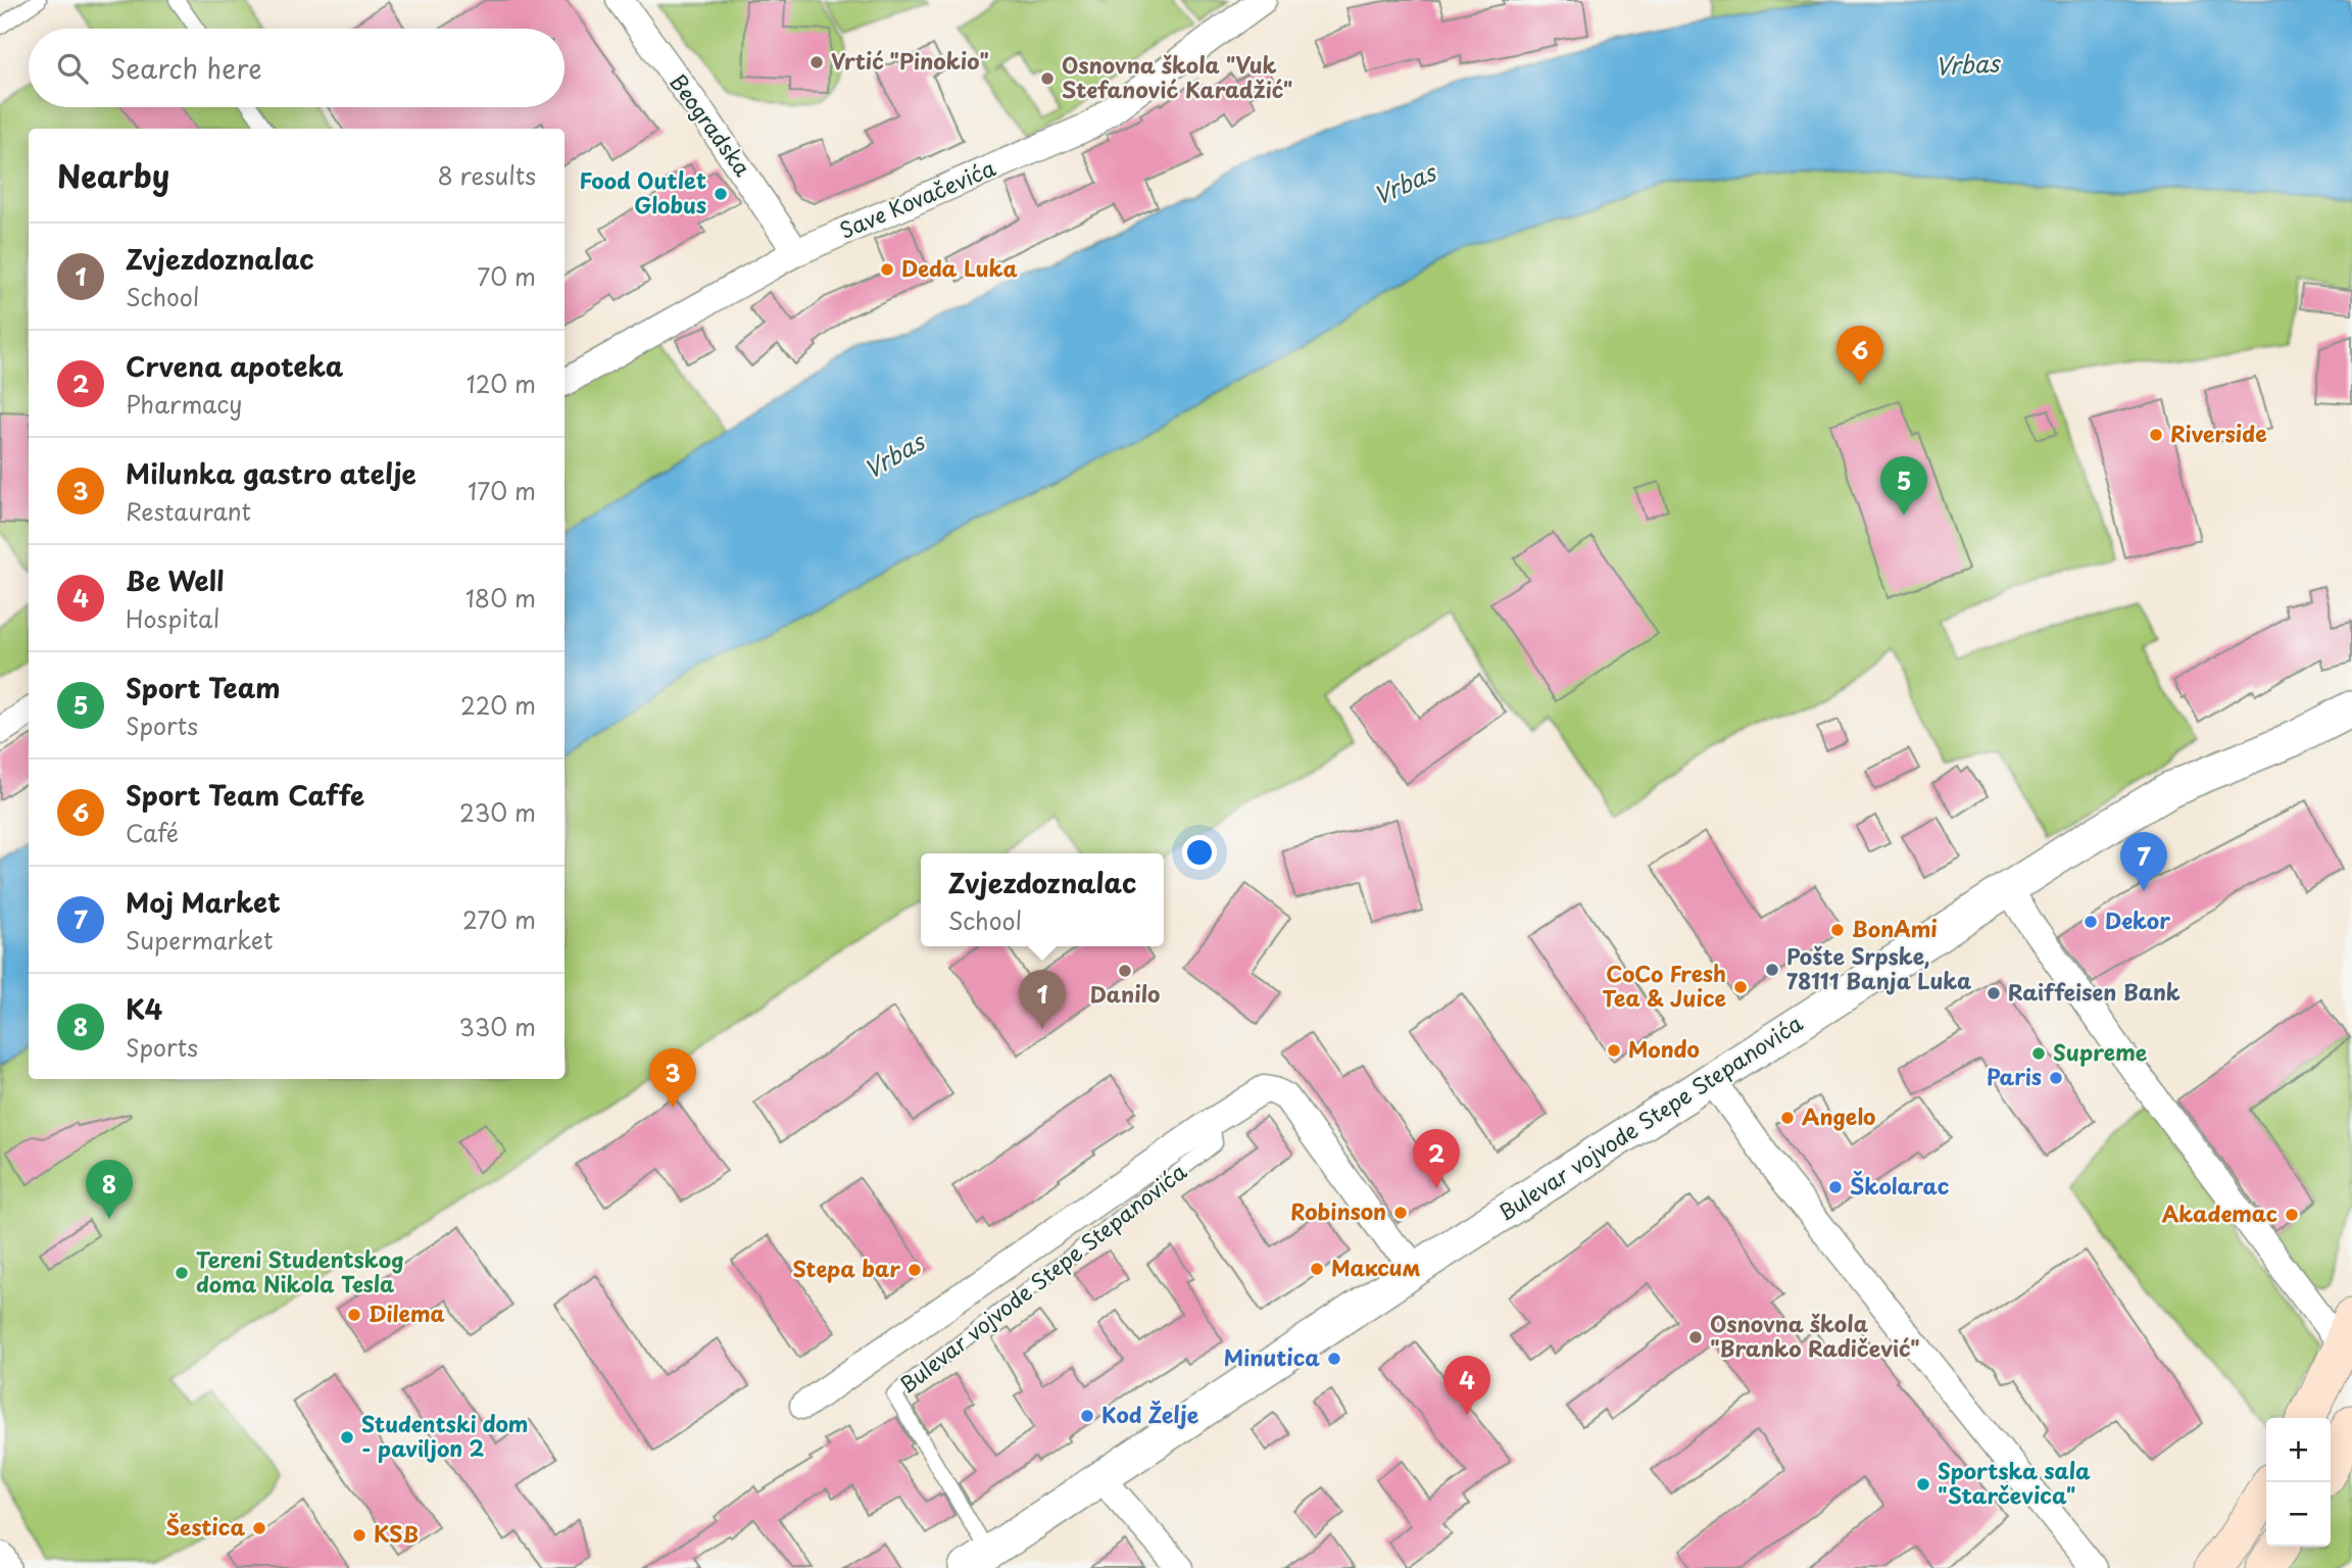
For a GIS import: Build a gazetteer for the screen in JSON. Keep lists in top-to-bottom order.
{
  "streets": {
    "street": ["Beogradska", "Save Kovačevića", "Bulevar vojvode Stepe Stepanovića"]
  },
  "crossings": [
    ["Beogradska", "Save Kovačevića"]
  ],
  "water": ["Vrbas"],
  "places": [
    "Vrtić \"Pinokio\"",
    "Osnovna škola \"Vuk Stefanović Karadžić\"",
    "Food Outlet Globus",
    "Deda Luka",
    "Riverside",
    "Dekor",
    "BonAmi",
    "Pošte Srpske, 78111 Banja Luka",
    "Danilo",
    "CoCo Fresh Tea & Juice",
    "Raiffeisen Bank",
    "Mondo",
    "Supreme",
    "Paris",
    "Angelo",
    "Školarac",
    "Robinson",
    "Akademac",
    "Максим",
    "Stepa bar",
    "Tereni Studentskog doma Nikola Tesla",
    "Dilema",
    "Osnovna škola \"Branko Radičević\"",
    "Minutica",
    "Kod Želje",
    "Studentski dom - paviljon 2",
    "Sportska sala \"Starčevica\"",
    "Šestica",
    "KSB"
  ],
  "page": {
    "search": "Search here",
    "heading": ["Nearby", "8 results"],
    "list": [
      {
        "mark": "1",
        "name": "Zvjezdoznalac",
        "note": "School",
        "value": "70 m"
      },
      {
        "mark": "2",
        "name": "Crvena apoteka",
        "note": "Pharmacy",
        "value": "120 m"
      },
      {
        "mark": "3",
        "name": "Milunka gastro atelje",
        "note": "Restaurant",
        "value": "170 m"
      },
      {
        "mark": "4",
        "name": "Be Well",
        "note": "Hospital",
        "value": "180 m"
      },
      {
        "mark": "5",
        "name": "Sport Team",
        "note": "Sports",
        "value": "220 m"
      },
      {
        "mark": "6",
        "name": "Sport Team Caffe",
        "note": "Café",
        "value": "230 m"
      },
      {
        "mark": "7",
        "name": "Moj Market",
        "note": "Supermarket",
        "value": "270 m"
      },
      {
        "mark": "8",
        "name": "K4",
        "note": "Sports",
        "value": "330 m"
      }
    ],
    "pins": [
      "6",
      "5",
      "7",
      "1",
      "3",
      "2",
      "8",
      "4"
    ],
    "popup": ["Zvjezdoznalac", "School"],
    "map_buttons": ["+", "−"]
  }
}
